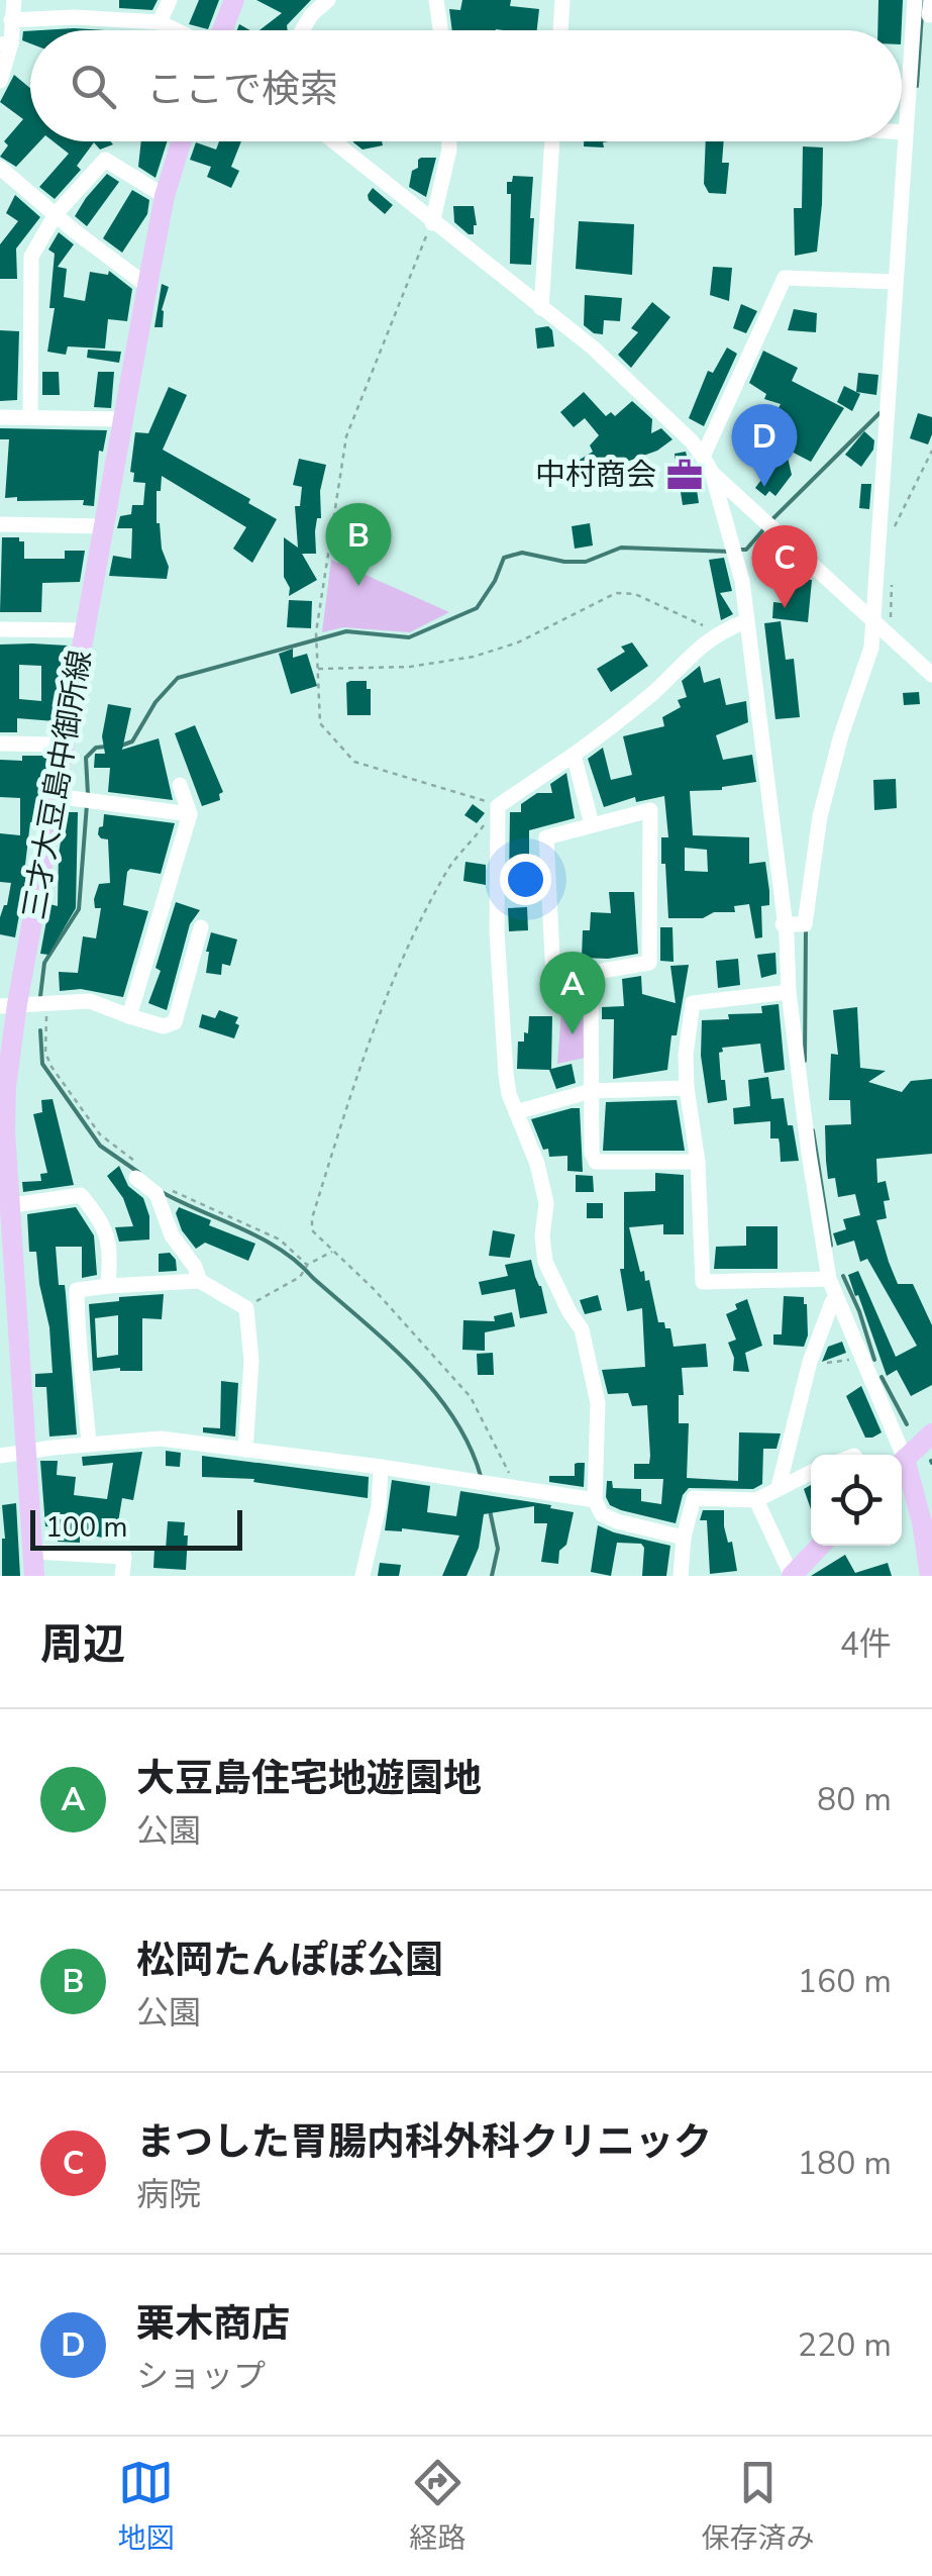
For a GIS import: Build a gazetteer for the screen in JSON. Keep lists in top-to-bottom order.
{
  "streets": {
    "main road": ["三才大豆島中御所線"]
  },
  "places": {
    "office": ["中村商会"]
  },
  "scale_bar": "100 m",
  "page": {
    "search": "ここで検索",
    "pins": [
      "D",
      "B",
      "C",
      "A"
    ],
    "scale": "100 m",
    "heading": ["周辺", "4件"],
    "list": [
      {
        "mark": "A",
        "name": "大豆島住宅地遊園地",
        "note": "公園",
        "value": "80 m"
      },
      {
        "mark": "B",
        "name": "松岡たんぽぽ公園",
        "note": "公園",
        "value": "160 m"
      },
      {
        "mark": "C",
        "name": "まつした胃腸内科外科クリニック",
        "note": "病院",
        "value": "180 m"
      },
      {
        "mark": "D",
        "name": "栗木商店",
        "note": "ショップ",
        "value": "220 m"
      }
    ],
    "nav": ["地図", "経路", "保存済み"]
  }
}
